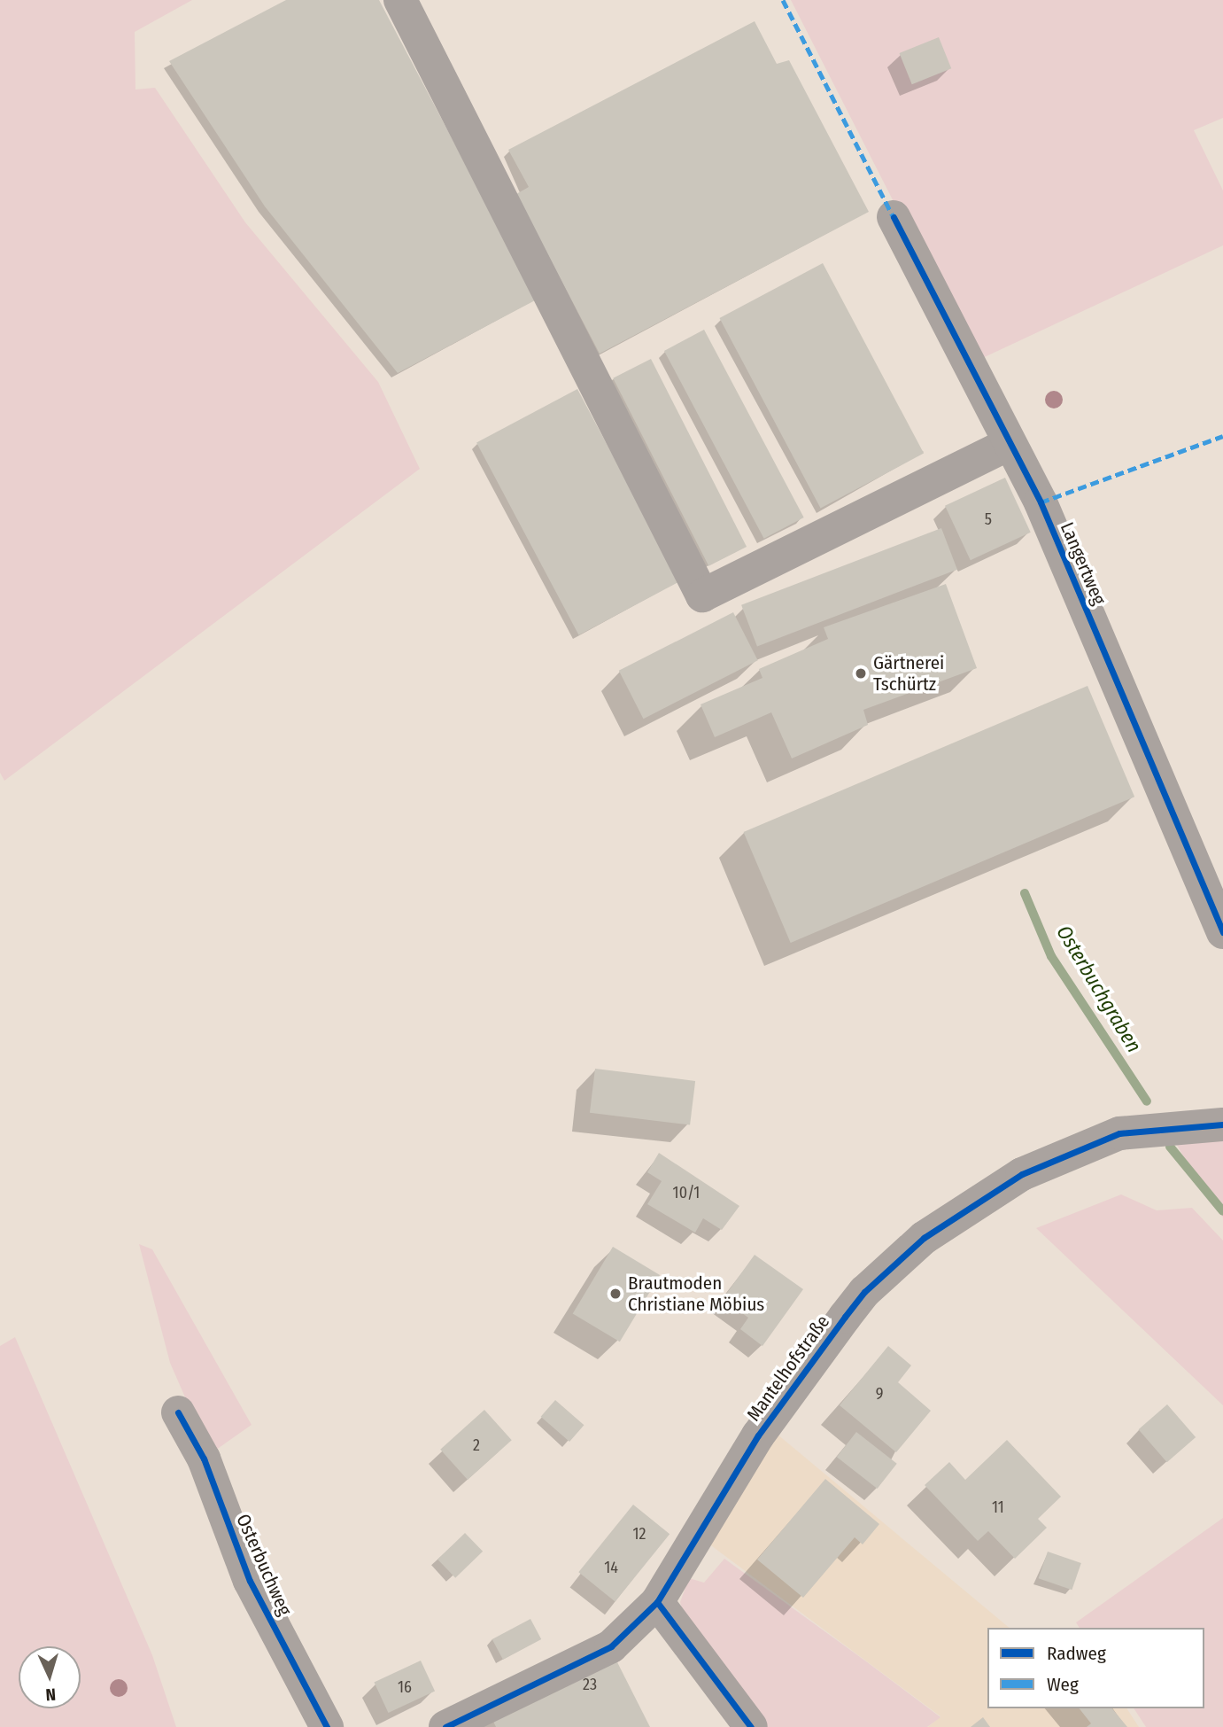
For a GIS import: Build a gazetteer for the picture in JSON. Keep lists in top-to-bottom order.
{
  "streets": {
    "street": ["Langertweg", "Mantelhofstraße", "Osterbuchweg"]
  },
  "water": ["Osterbuchgraben"],
  "places": ["Gärtnerei Tschürtz", "Brautmoden Christiane Möbius"],
  "house_numbers": [
    "5",
    "10/1",
    "9",
    "2",
    "11",
    "12",
    "14",
    "23",
    "16"
  ],
  "legend": ["Radweg", "Weg"],
  "north": "bottom"
}
